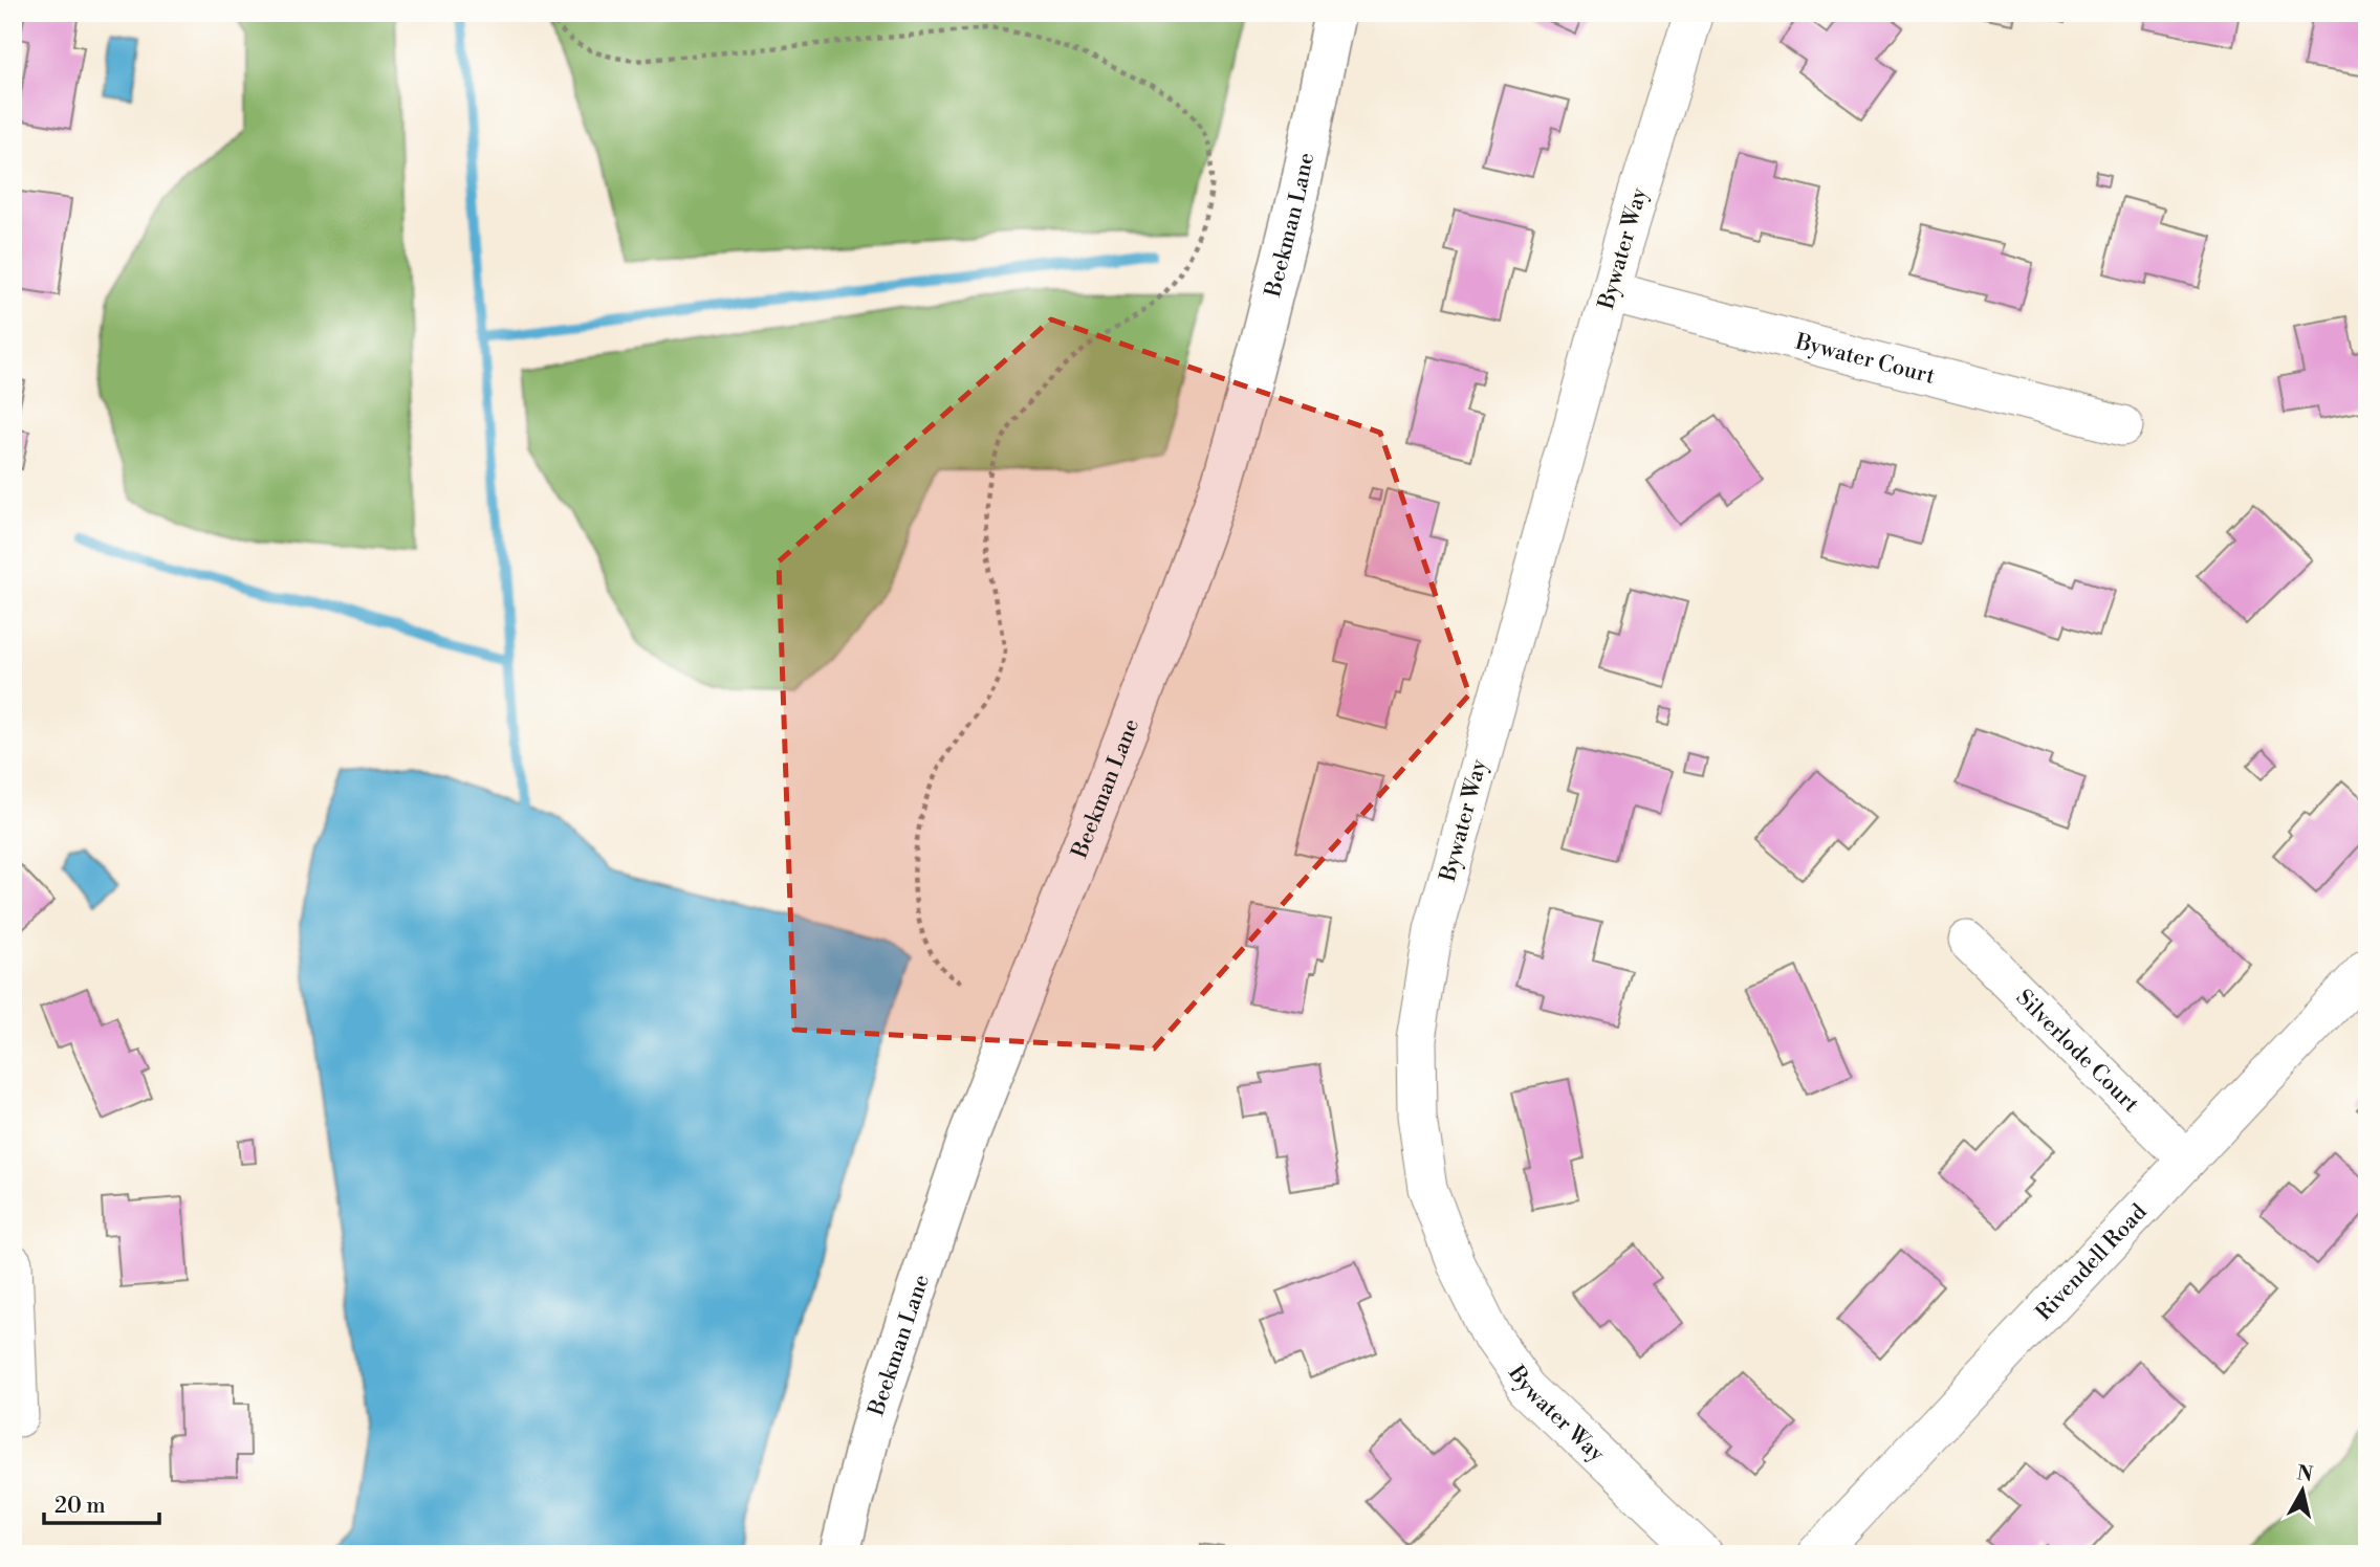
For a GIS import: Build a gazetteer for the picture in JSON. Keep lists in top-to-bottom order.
{
  "streets": {
    "street": [
      "Beekman Lane",
      "Bywater Way",
      "Bywater Court",
      "Silverlode Court",
      "Rivendell Road"
    ]
  },
  "crossings": [
    ["Bywater Way", "Bywater Court"],
    ["Silverlode Court", "Rivendell Road"]
  ],
  "scale_bar": "20 m",
  "north": "top"
}
